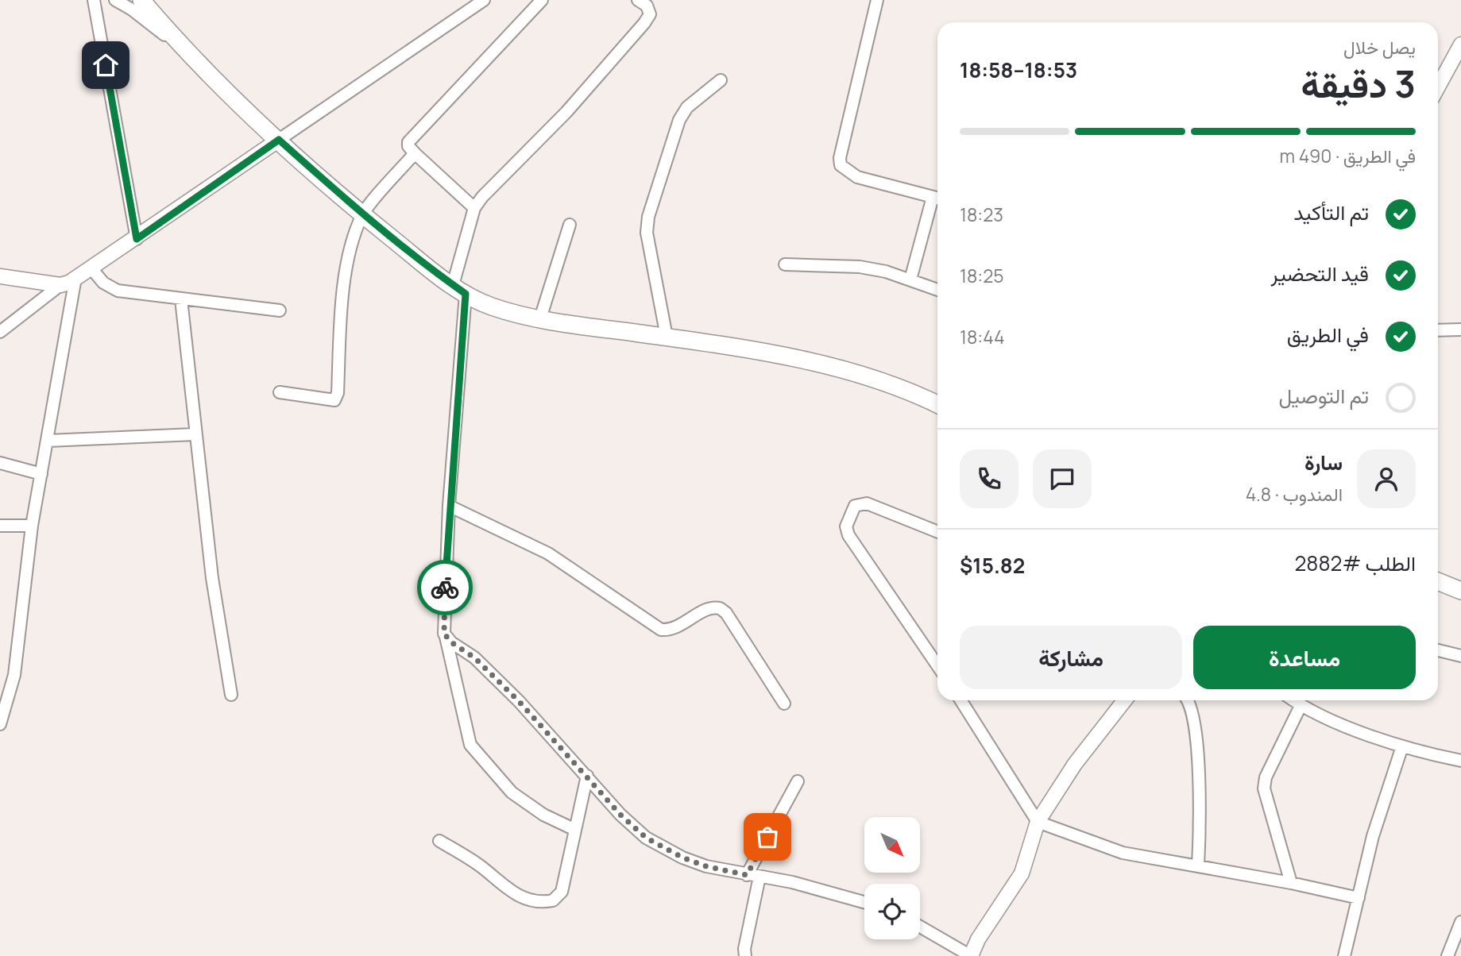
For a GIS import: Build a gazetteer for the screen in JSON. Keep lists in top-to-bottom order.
{
  "north": "bottom right",
  "page": {
    "heading": ["3 دقيقة", "يصل خلال", "18:53–18:58"],
    "panel": [
      "سارة",
      "المندوب · 4.8",
      "الطلب #2882",
      "$15.82"
    ],
    "bar": "في الطريق · 490 m",
    "list": [
      ["تم التأكيد", "18:23"],
      ["قيد التحضير", "18:25"],
      ["في الطريق", "18:44"],
      "تم التوصيل"
    ],
    "buttons": ["مساعدة", "مشاركة"]
  }
}
